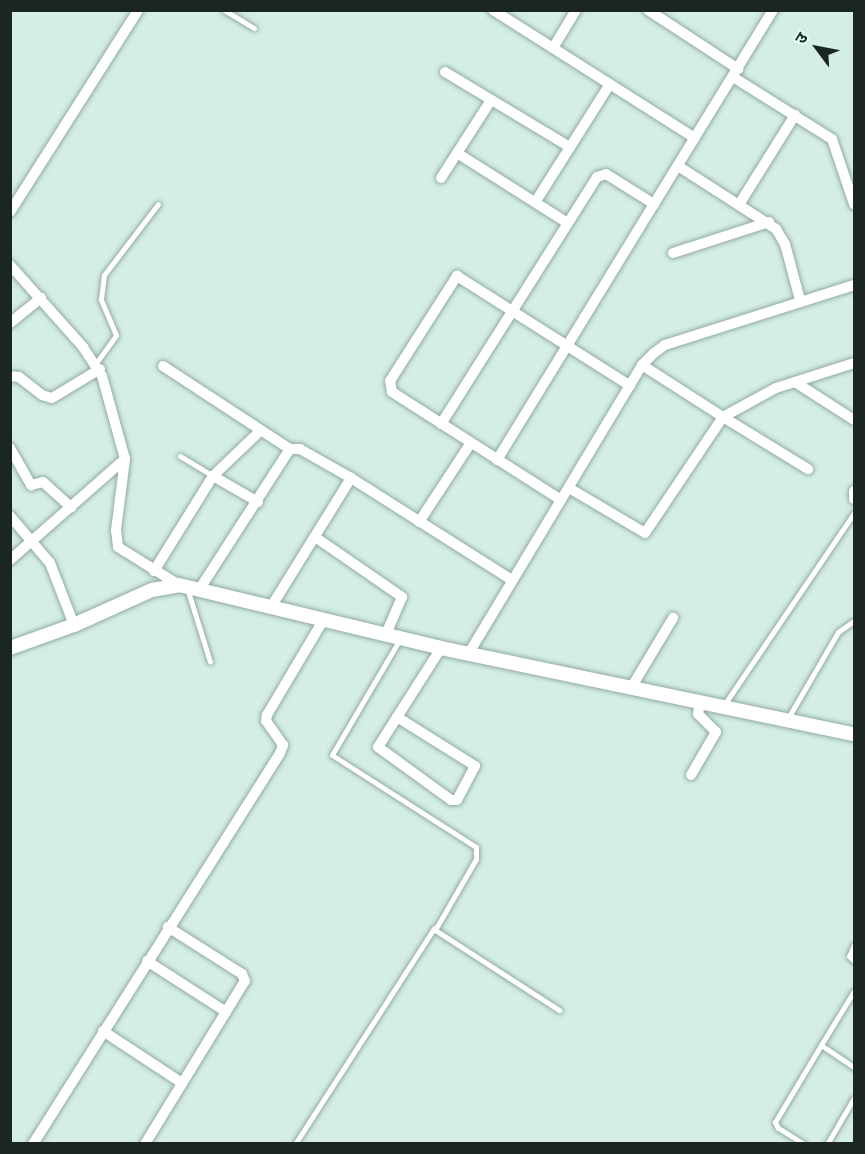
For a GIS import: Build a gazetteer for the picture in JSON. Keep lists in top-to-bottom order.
{
  "north": "top left"
}
